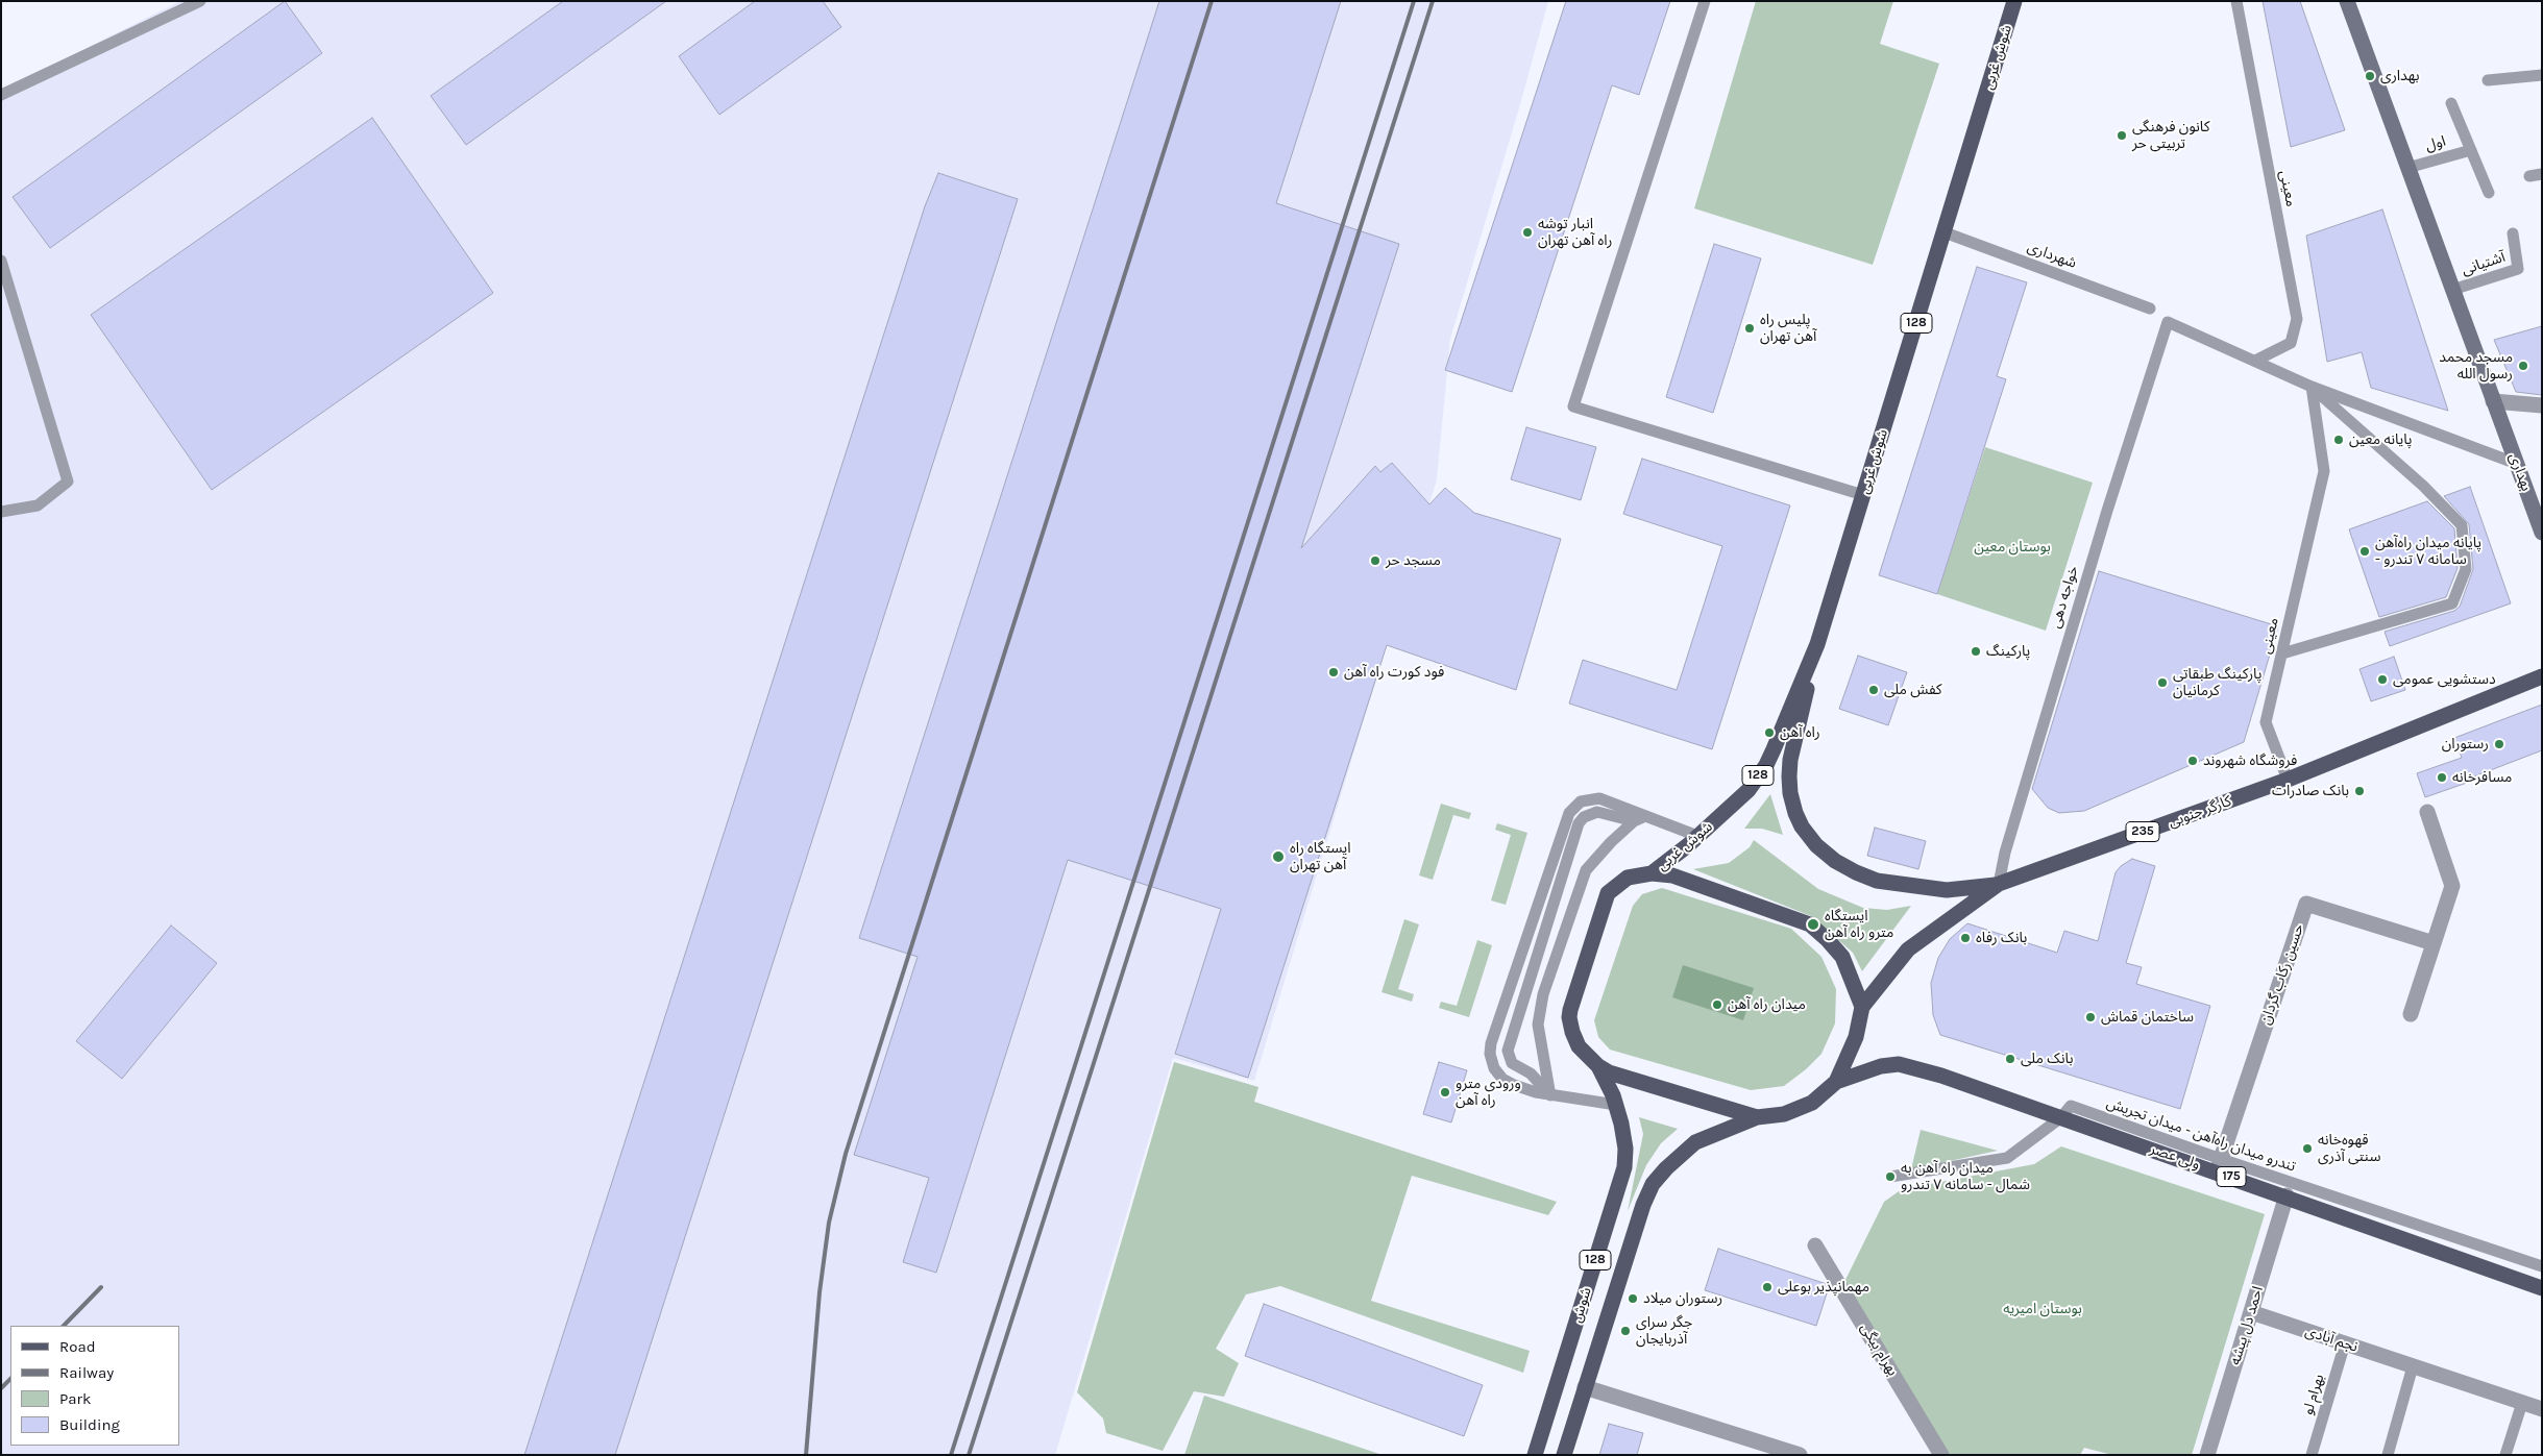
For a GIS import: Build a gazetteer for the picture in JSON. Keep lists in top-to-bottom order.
{
  "streets": {
    "main road": [
      "شوش غربی",
      "128",
      "کارگر جنوبی",
      "235",
      "ولی عصر",
      "175",
      "شوش"
    ],
    "street": [
      "بهداری",
      "حسین رکاب‌ گردان",
      "احمد دل پیشه",
      "نجم آبادی",
      "بهرام بیگی"
    ],
    "lane": [
      "اول",
      "معینی",
      "شهرداری",
      "آشتیانی",
      "خواجه دهی",
      "تندرو میدان راه‌آهن - میدان تجریش",
      "بهرام لو"
    ]
  },
  "crossings": [
    ["شوش غربی", "شهرداری"],
    ["اول", "بهداری"],
    ["معینی", "خواجه دهی"],
    ["معینی", "کارگر جنوبی"],
    ["آشتیانی", "بهداری"],
    ["خواجه دهی", "کارگر جنوبی"],
    ["حسین رکاب‌ گردان", "تندرو میدان راه‌آهن - میدان تجریش"],
    ["حسین رکاب‌ گردان", "ولی عصر"],
    ["تندرو میدان راه‌آهن - میدان تجریش", "ولی عصر"],
    ["ولی عصر", "احمد دل پیشه"],
    ["احمد دل پیشه", "نجم آبادی"],
    ["نجم آبادی", "بهرام لو"]
  ],
  "parks": ["بوستان معین", "بوستان امیریه"],
  "places": [
    "بهداری",
    "کانون فرهنگی تربیتی حر",
    "انبار توشه راه آهن تهران",
    "پلیس راه آهن تهران",
    "مسجد محمد رسول الله",
    "پایانه معین",
    "پایانه میدان راه‌آهن - سامانه ۷ تندرو",
    "مسجد حر",
    "پارکینگ",
    "فود کورت راه آهن",
    "دستشویی عمومی",
    "پارکینگ طبقاتی کرمانیان",
    "کفش ملی",
    "راه آهن",
    "رستوران",
    "فروشگاه شهروند",
    "مسافرخانه",
    "بانک صادرات",
    "ایستگاه راه آهن تهران",
    "ایستگاه مترو راه آهن",
    "بانک رفاه",
    "میدان راه آهن",
    "ساختمان قماش",
    "بانک ملی",
    "ورودی مترو راه آهن",
    "قهوه‌خانه سنتی آذری",
    "میدان راه آهن به شمال - سامانه ۷ تندرو",
    "مهمانپذیر بوعلی",
    "رستوران میلاد",
    "جگر سرای آذربایجان"
  ],
  "legend": [
    "Road",
    "Railway",
    "Park",
    "Building"
  ]
}
